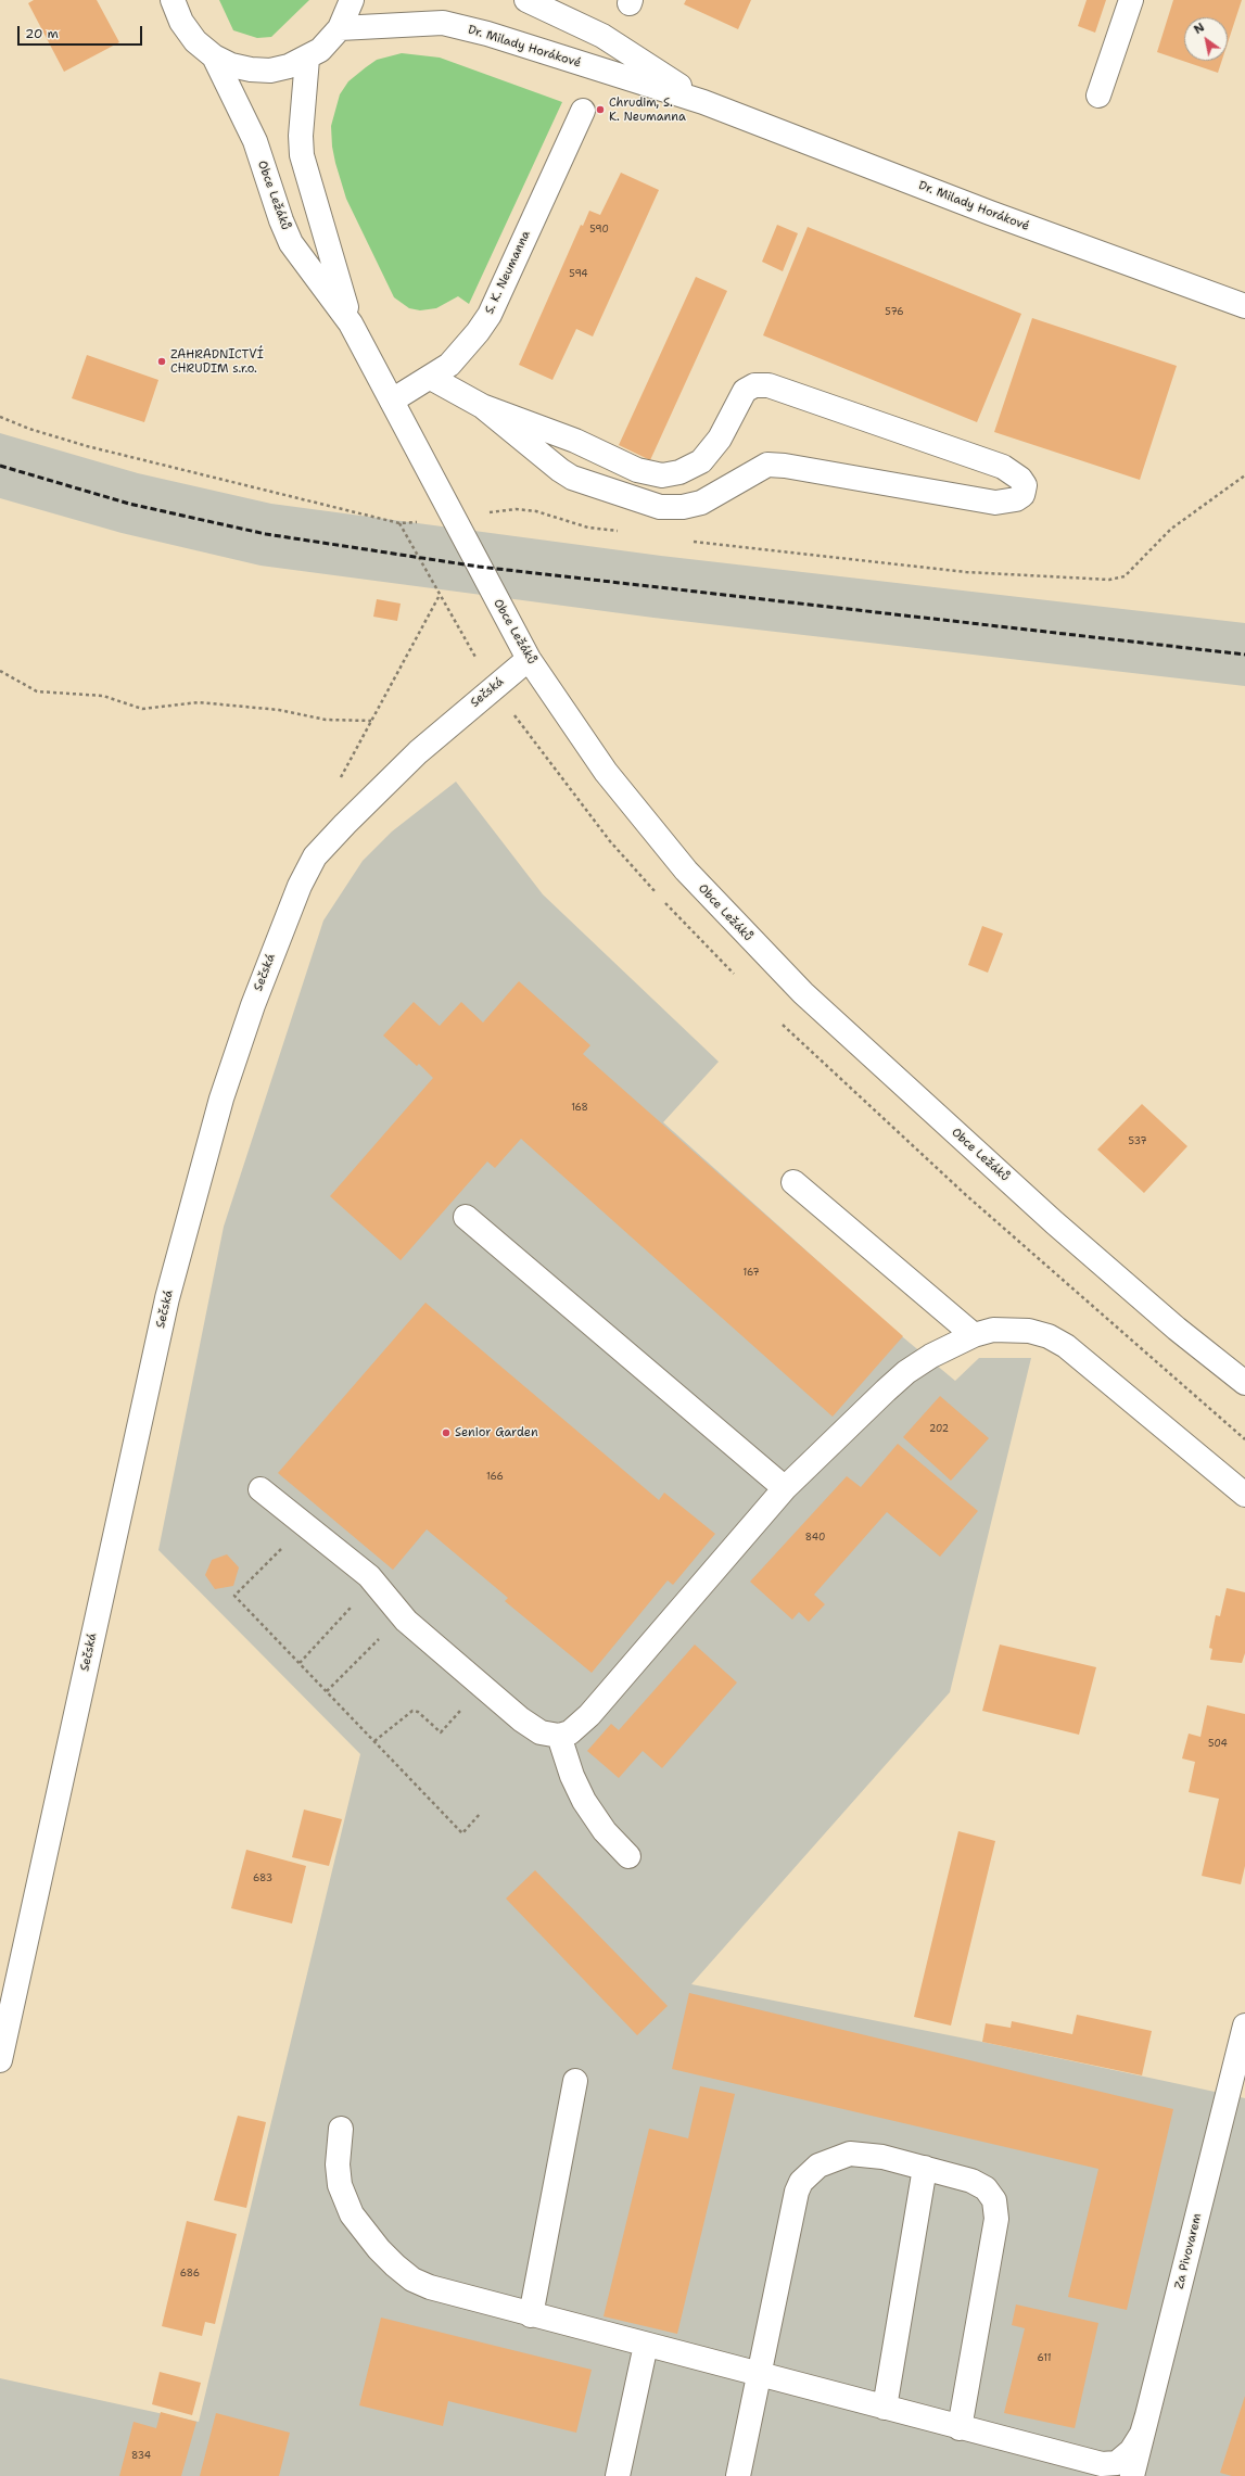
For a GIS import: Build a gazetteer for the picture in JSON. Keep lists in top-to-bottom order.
{
  "streets": {
    "main road": [
      "Dr. Milady Horákové",
      "Obce Ležáků",
      "S. K. Neumanna",
      "Sečská",
      "Za Pivovarem"
    ]
  },
  "crossings": [
    ["Obce Ležáků", "S. K. Neumanna"],
    ["Obce Ležáků", "Sečská"]
  ],
  "places": ["Chrudim, S. K. Neumanna", "ZAHRADNICTVÍ CHRUDIM s.r.o.", "Senior Garden"],
  "house_numbers": [
    "590",
    "594",
    "576",
    "168",
    "537",
    "167",
    "202",
    "166",
    "840",
    "504",
    "683",
    "686",
    "611",
    "834"
  ],
  "scale_bar": "20 m",
  "north": "top left"
}
